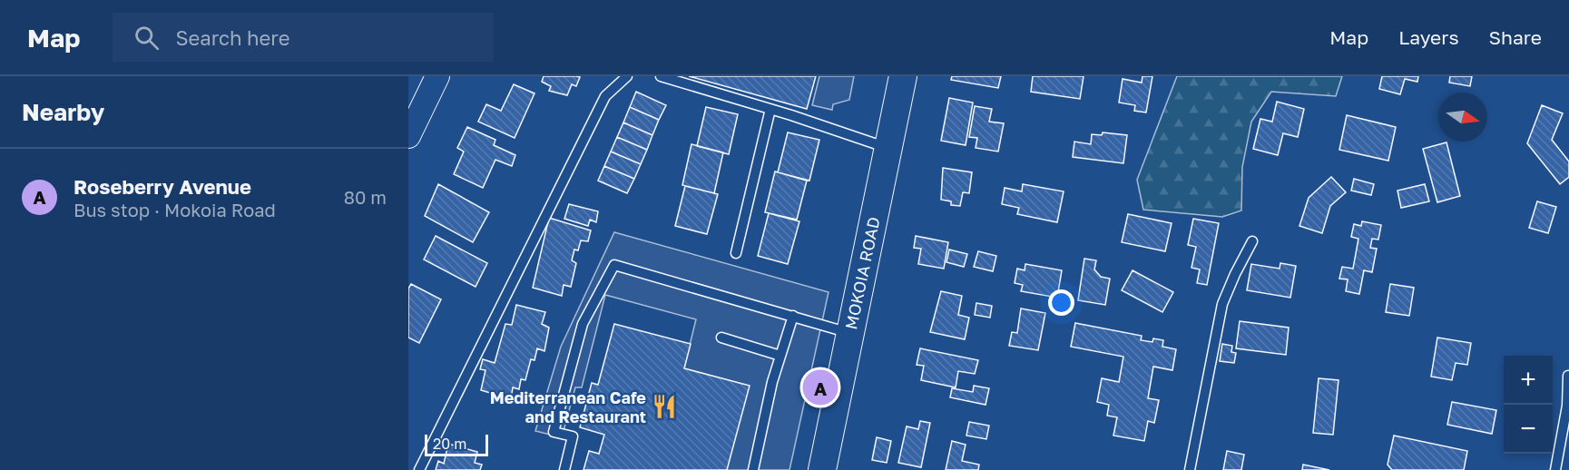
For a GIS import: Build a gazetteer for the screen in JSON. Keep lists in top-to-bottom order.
{
  "streets": {
    "main road": ["MOKOIA ROAD"]
  },
  "places": {
    "restaurant": ["Mediterranean Cafe and Restaurant"]
  },
  "scale_bar": "20 m",
  "north": "right",
  "page": {
    "header": "Map",
    "search": "Search here",
    "nav": ["Map", "Layers", "Share"],
    "heading": "Nearby",
    "list": [
      {
        "mark": "A",
        "name": "Roseberry Avenue",
        "note": "Bus stop · Mokoia Road",
        "value": "80 m"
      }
    ],
    "map_buttons": ["+", "−"],
    "pins": "A",
    "scale": "20 m"
  }
}
